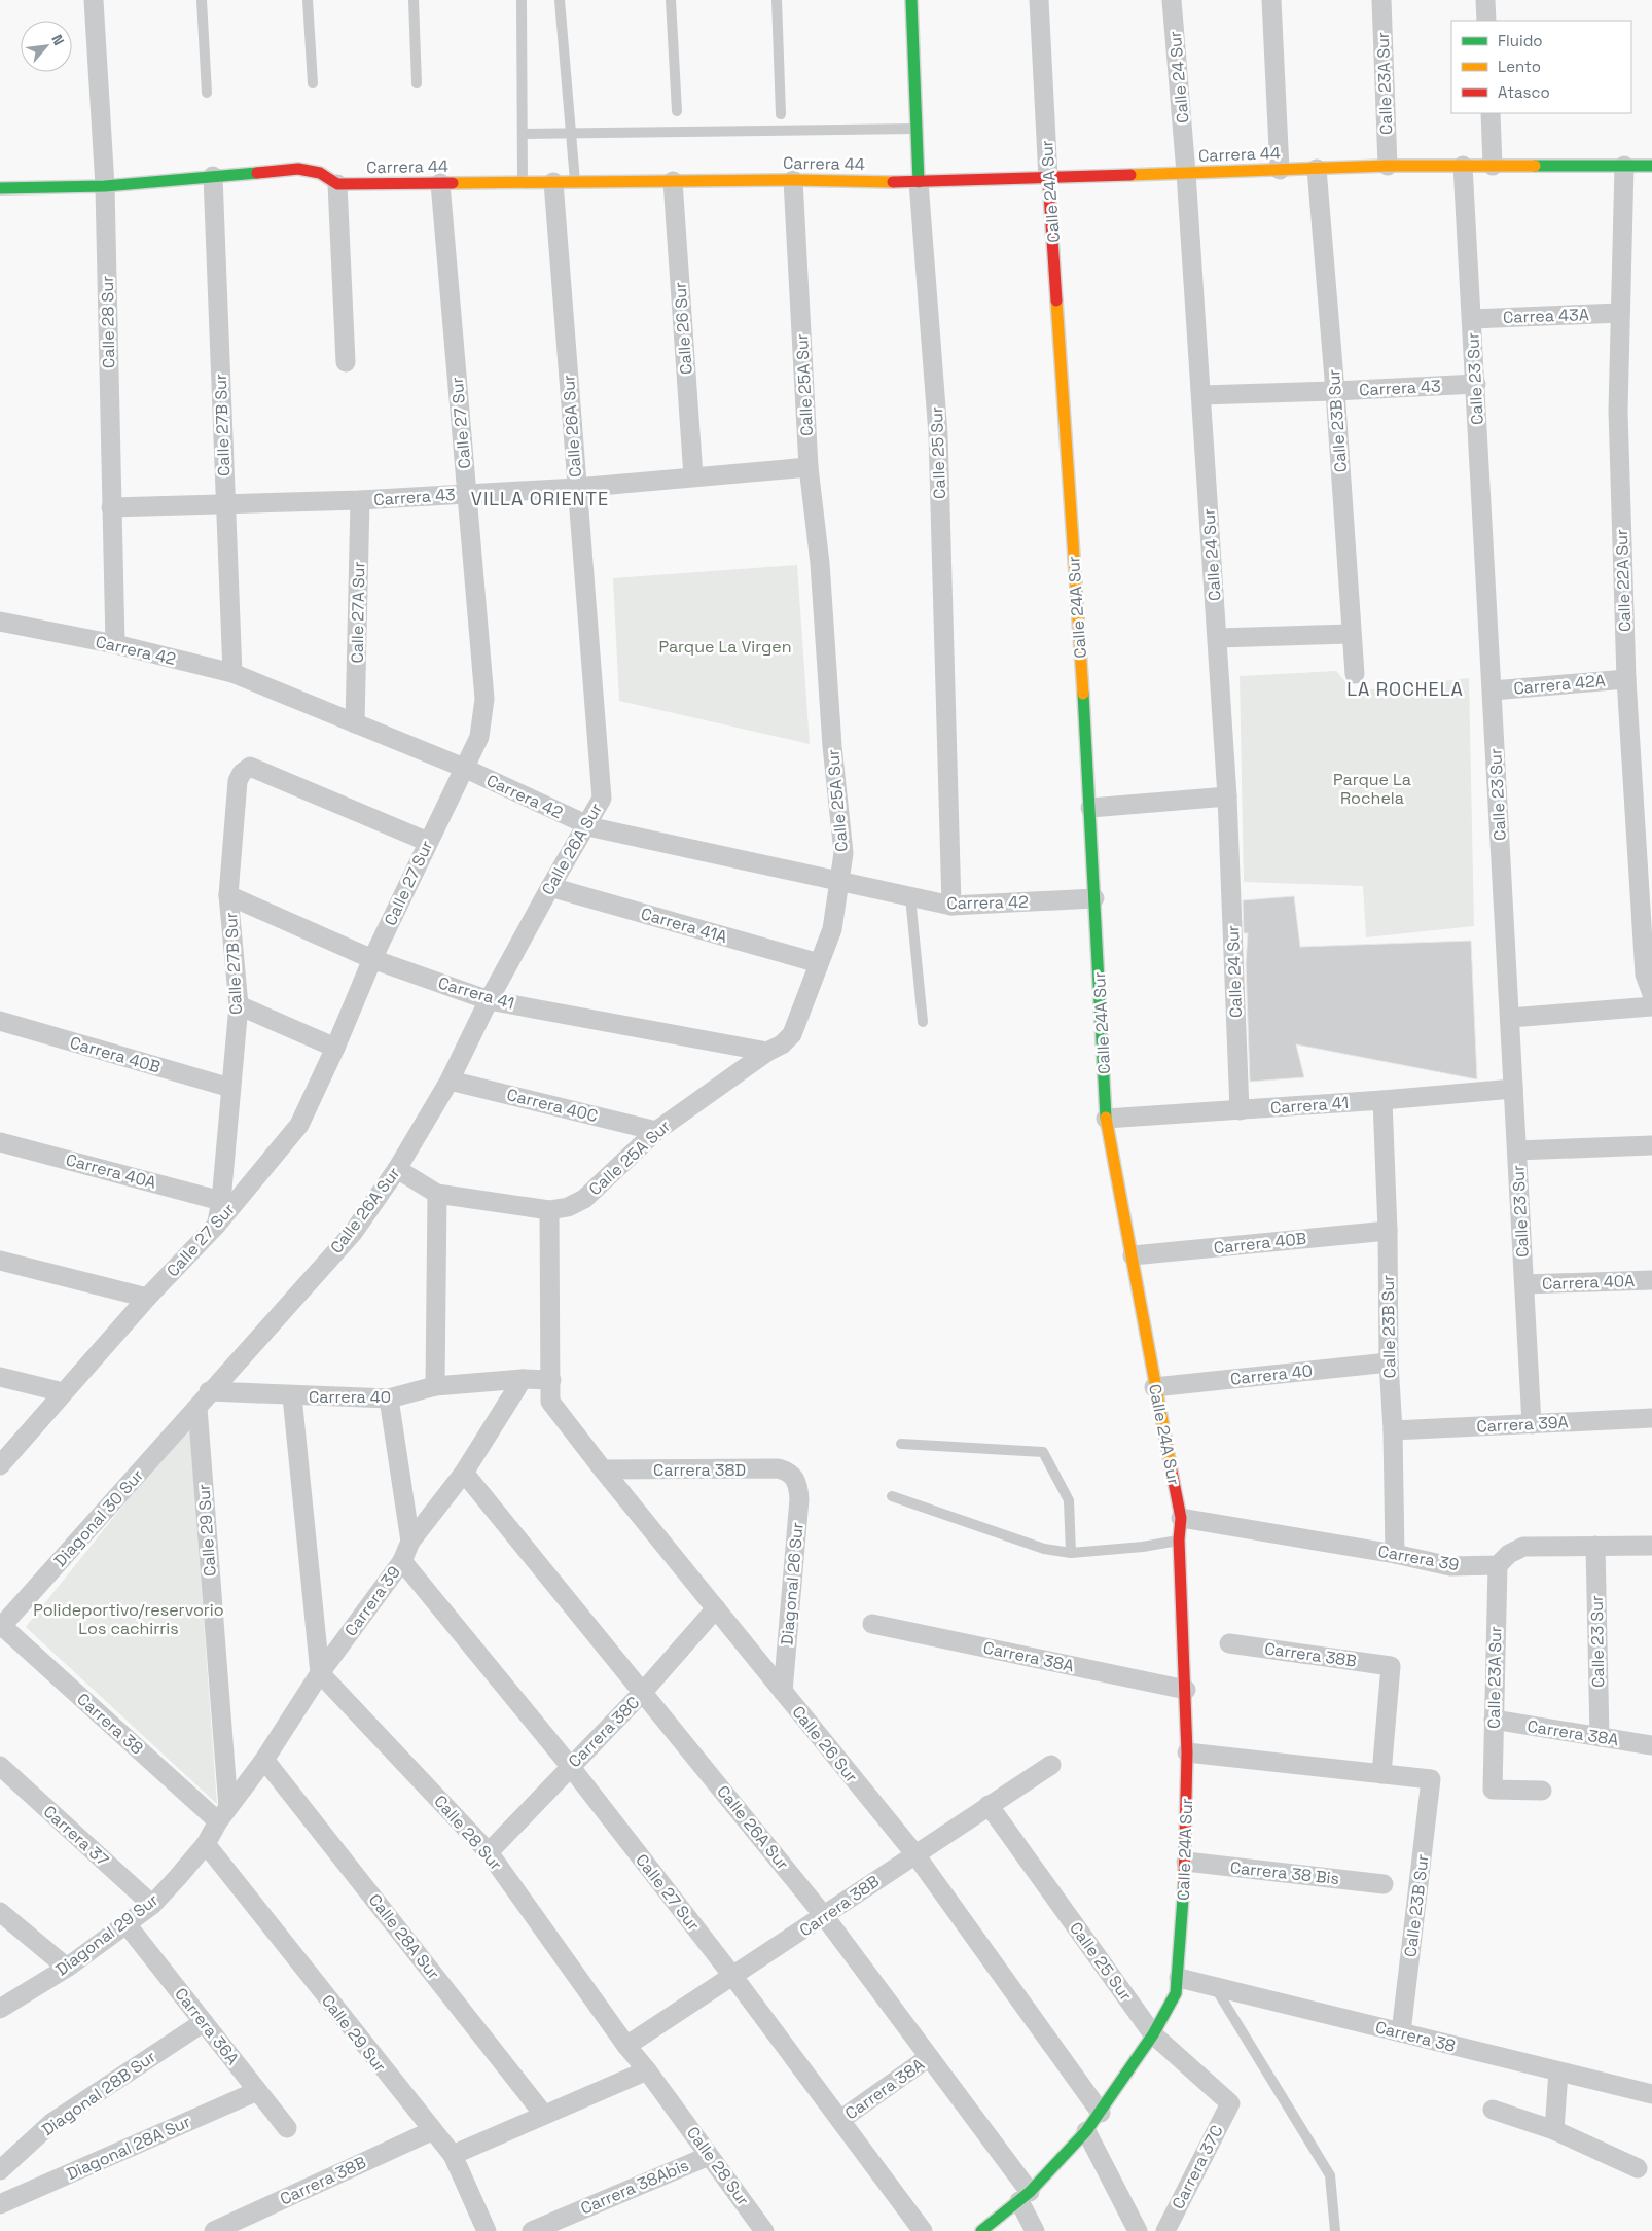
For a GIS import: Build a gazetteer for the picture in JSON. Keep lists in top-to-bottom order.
{
  "streets": {
    "street": [
      "Calle 24 Sur",
      "Calle 23A Sur",
      "Carrera 44",
      "Calle 24A Sur",
      "Carrea 43A",
      "Calle 28 Sur",
      "Calle 26 Sur",
      "Calle 23 Sur",
      "Calle 25A Sur",
      "Carrera 43",
      "Calle 23B Sur",
      "Calle 27 Sur",
      "Calle 27B Sur",
      "Calle 26A Sur",
      "Calle 25 Sur",
      "Calle 22A Sur",
      "Calle 27A Sur",
      "Carrera 42",
      "Carrera 42A",
      "Carrera 41A",
      "Carrera 41",
      "Carrera 40B",
      "Carrera 40C",
      "Carrera 40A",
      "Carrera 40",
      "Carrera 39A",
      "Carrera 38D",
      "Diagonal 30 Sur",
      "Calle 29 Sur",
      "Carrera 39",
      "Diagonal 26 Sur",
      "Carrera 38B",
      "Carrera 38A",
      "Carrera 38",
      "Carrera 38C",
      "Carrera 37",
      "Carrera 38 Bis",
      "Diagonal 29 Sur",
      "Calle 28A Sur",
      "Carrera 36A",
      "Diagonal 28B Sur",
      "Diagonal 28A Sur",
      "Carrera 37C",
      "Carrera 38Abis"
    ]
  },
  "crossings": [
    ["Calle 24 Sur", "Carrera 44"],
    ["Calle 24 Sur", "Carrera 43"],
    ["Calle 24 Sur", "Carrera 41"],
    ["Calle 23A Sur", "Carrera 44"],
    ["Calle 23A Sur", "Carrera 39"],
    ["Calle 23A Sur", "Carrera 38A"],
    ["Carrera 44", "Calle 24A Sur"],
    ["Carrera 44", "Calle 28 Sur"],
    ["Carrera 44", "Calle 26 Sur"],
    ["Carrera 44", "Calle 23 Sur"],
    ["Carrera 44", "Calle 25A Sur"],
    ["Carrera 44", "Calle 23B Sur"],
    ["Carrera 44", "Calle 27 Sur"],
    ["Carrera 44", "Calle 27B Sur"],
    ["Carrera 44", "Calle 26A Sur"],
    ["Carrera 44", "Calle 25 Sur"],
    ["Carrera 44", "Calle 22A Sur"],
    ["Calle 24A Sur", "Calle 25 Sur"],
    ["Calle 24A Sur", "Carrera 42"],
    ["Calle 24A Sur", "Carrera 41"],
    ["Calle 24A Sur", "Carrera 40B"],
    ["Calle 24A Sur", "Carrera 40"],
    ["Calle 24A Sur", "Carrera 39"],
    ["Calle 24A Sur", "Carrera 38A"],
    ["Calle 24A Sur", "Carrera 38"],
    ["Calle 24A Sur", "Carrera 38 Bis"],
    ["Carrea 43A", "Calle 23 Sur"],
    ["Carrea 43A", "Calle 22A Sur"],
    ["Calle 28 Sur", "Carrera 43"],
    ["Calle 28 Sur", "Carrera 42"],
    ["Calle 28 Sur", "Carrera 39"],
    ["Calle 28 Sur", "Carrera 38B"],
    ["Calle 28 Sur", "Carrera 38C"],
    ["Calle 28 Sur", "Carrera 38Abis"],
    ["Calle 26 Sur", "Carrera 43"],
    ["Calle 26 Sur", "Carrera 40"],
    ["Calle 26 Sur", "Carrera 38D"],
    ["Calle 26 Sur", "Diagonal 26 Sur"],
    ["Calle 26 Sur", "Carrera 38B"],
    ["Calle 26 Sur", "Carrera 38C"],
    ["Calle 23 Sur", "Carrera 43"],
    ["Calle 23 Sur", "Carrera 42A"],
    ["Calle 23 Sur", "Carrera 41"],
    ["Calle 23 Sur", "Carrera 40A"],
    ["Calle 23 Sur", "Carrera 39A"],
    ["Calle 23 Sur", "Carrera 38A"],
    ["Calle 25A Sur", "Carrera 43"],
    ["Calle 25A Sur", "Carrera 42"],
    ["Calle 25A Sur", "Carrera 41A"],
    ["Calle 25A Sur", "Carrera 41"],
    ["Calle 25A Sur", "Carrera 40C"],
    ["Carrera 43", "Calle 23B Sur"],
    ["Carrera 43", "Calle 27 Sur"],
    ["Carrera 43", "Calle 27B Sur"],
    ["Carrera 43", "Calle 26A Sur"],
    ["Carrera 43", "Calle 27A Sur"],
    ["Calle 23B Sur", "Carrera 41"],
    ["Calle 23B Sur", "Carrera 40B"],
    ["Calle 23B Sur", "Carrera 40"],
    ["Calle 23B Sur", "Carrera 39A"],
    ["Calle 23B Sur", "Carrera 39"],
    ["Calle 23B Sur", "Carrera 38B"],
    ["Calle 23B Sur", "Carrera 38"],
    ["Calle 27 Sur", "Calle 27B Sur"],
    ["Calle 27 Sur", "Carrera 42"],
    ["Calle 27 Sur", "Carrera 41"],
    ["Calle 27 Sur", "Carrera 39"],
    ["Calle 27 Sur", "Carrera 38B"],
    ["Calle 27 Sur", "Carrera 38A"],
    ["Calle 27 Sur", "Carrera 38C"],
    ["Calle 27B Sur", "Carrera 42"],
    ["Calle 27B Sur", "Carrera 41"],
    ["Calle 27B Sur", "Carrera 40B"],
    ["Calle 27B Sur", "Carrera 40A"],
    ["Calle 26A Sur", "Carrera 42"],
    ["Calle 26A Sur", "Carrera 41A"],
    ["Calle 26A Sur", "Carrera 41"],
    ["Calle 26A Sur", "Carrera 40C"],
    ["Calle 26A Sur", "Carrera 40"],
    ["Calle 26A Sur", "Diagonal 30 Sur"],
    ["Calle 26A Sur", "Calle 29 Sur"],
    ["Calle 26A Sur", "Carrera 39"],
    ["Calle 26A Sur", "Carrera 38B"],
    ["Calle 26A Sur", "Carrera 38A"],
    ["Calle 26A Sur", "Carrera 38C"],
    ["Calle 25 Sur", "Carrera 42"],
    ["Calle 25 Sur", "Carrera 38B"],
    ["Calle 25 Sur", "Carrera 37C"],
    ["Calle 22A Sur", "Carrera 42A"],
    ["Calle 27A Sur", "Carrera 42"],
    ["Carrera 40", "Carrera 39"],
    ["Carrera 38D", "Diagonal 26 Sur"],
    ["Diagonal 30 Sur", "Calle 29 Sur"],
    ["Diagonal 30 Sur", "Carrera 38"],
    ["Calle 29 Sur", "Carrera 39"],
    ["Calle 29 Sur", "Carrera 38B"],
    ["Calle 29 Sur", "Carrera 38"],
    ["Calle 29 Sur", "Diagonal 29 Sur"],
    ["Carrera 39", "Carrera 38"],
    ["Carrera 39", "Diagonal 29 Sur"],
    ["Carrera 39", "Calle 28A Sur"],
    ["Carrera 38", "Diagonal 29 Sur"],
    ["Carrera 37", "Diagonal 29 Sur"],
    ["Diagonal 29 Sur", "Carrera 36A"],
    ["Carrera 36A", "Diagonal 28B Sur"],
    ["Carrera 36A", "Diagonal 28A Sur"]
  ],
  "districts": ["VILLA ORIENTE", "LA ROCHELA"],
  "parks": ["Parque La Virgen", "Parque La Rochela", "Polideportivo/reservorio Los cachirris"],
  "legend": ["Fluido", "Lento", "Atasco"],
  "north": "top right"
}
